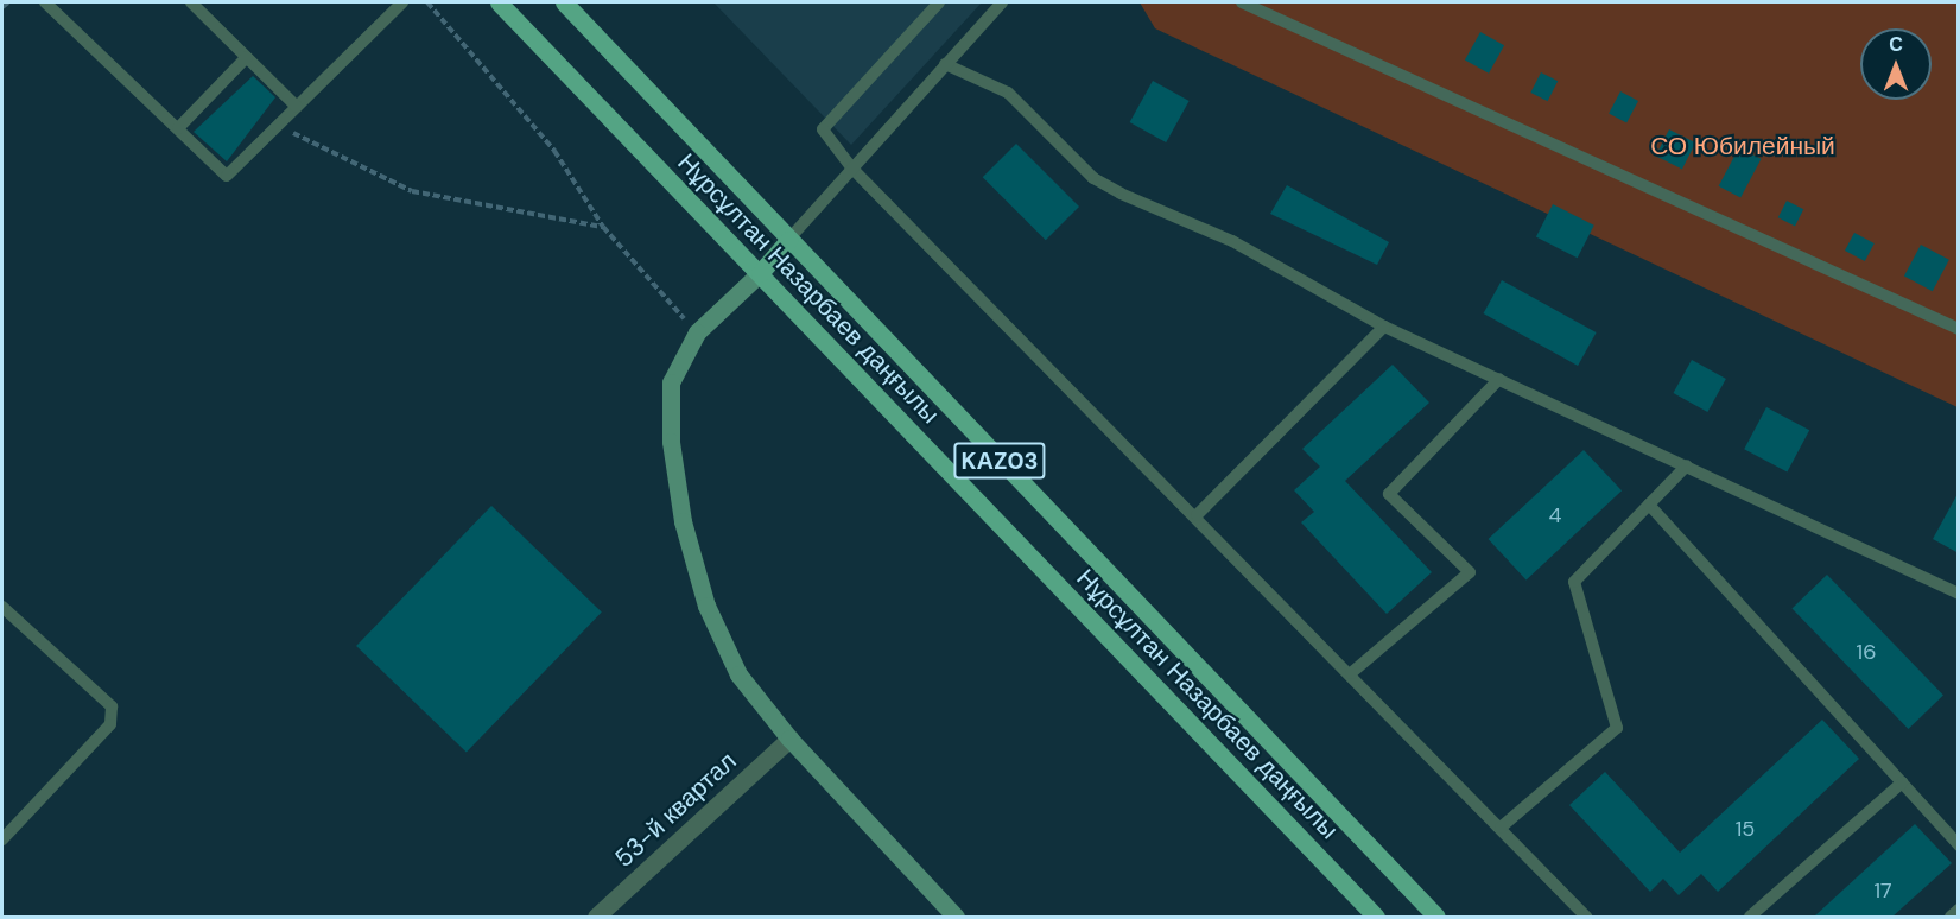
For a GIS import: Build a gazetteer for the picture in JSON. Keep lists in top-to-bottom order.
{
  "streets": {
    "main road": ["Нұрсұлтан Назарбаев даңғылы", "KАZ03"],
    "street": ["53-й квартал"]
  },
  "parks": ["СО Юбилейный"],
  "house_numbers": [
    "4",
    "16",
    "15",
    "17"
  ],
  "north": "top"
}
